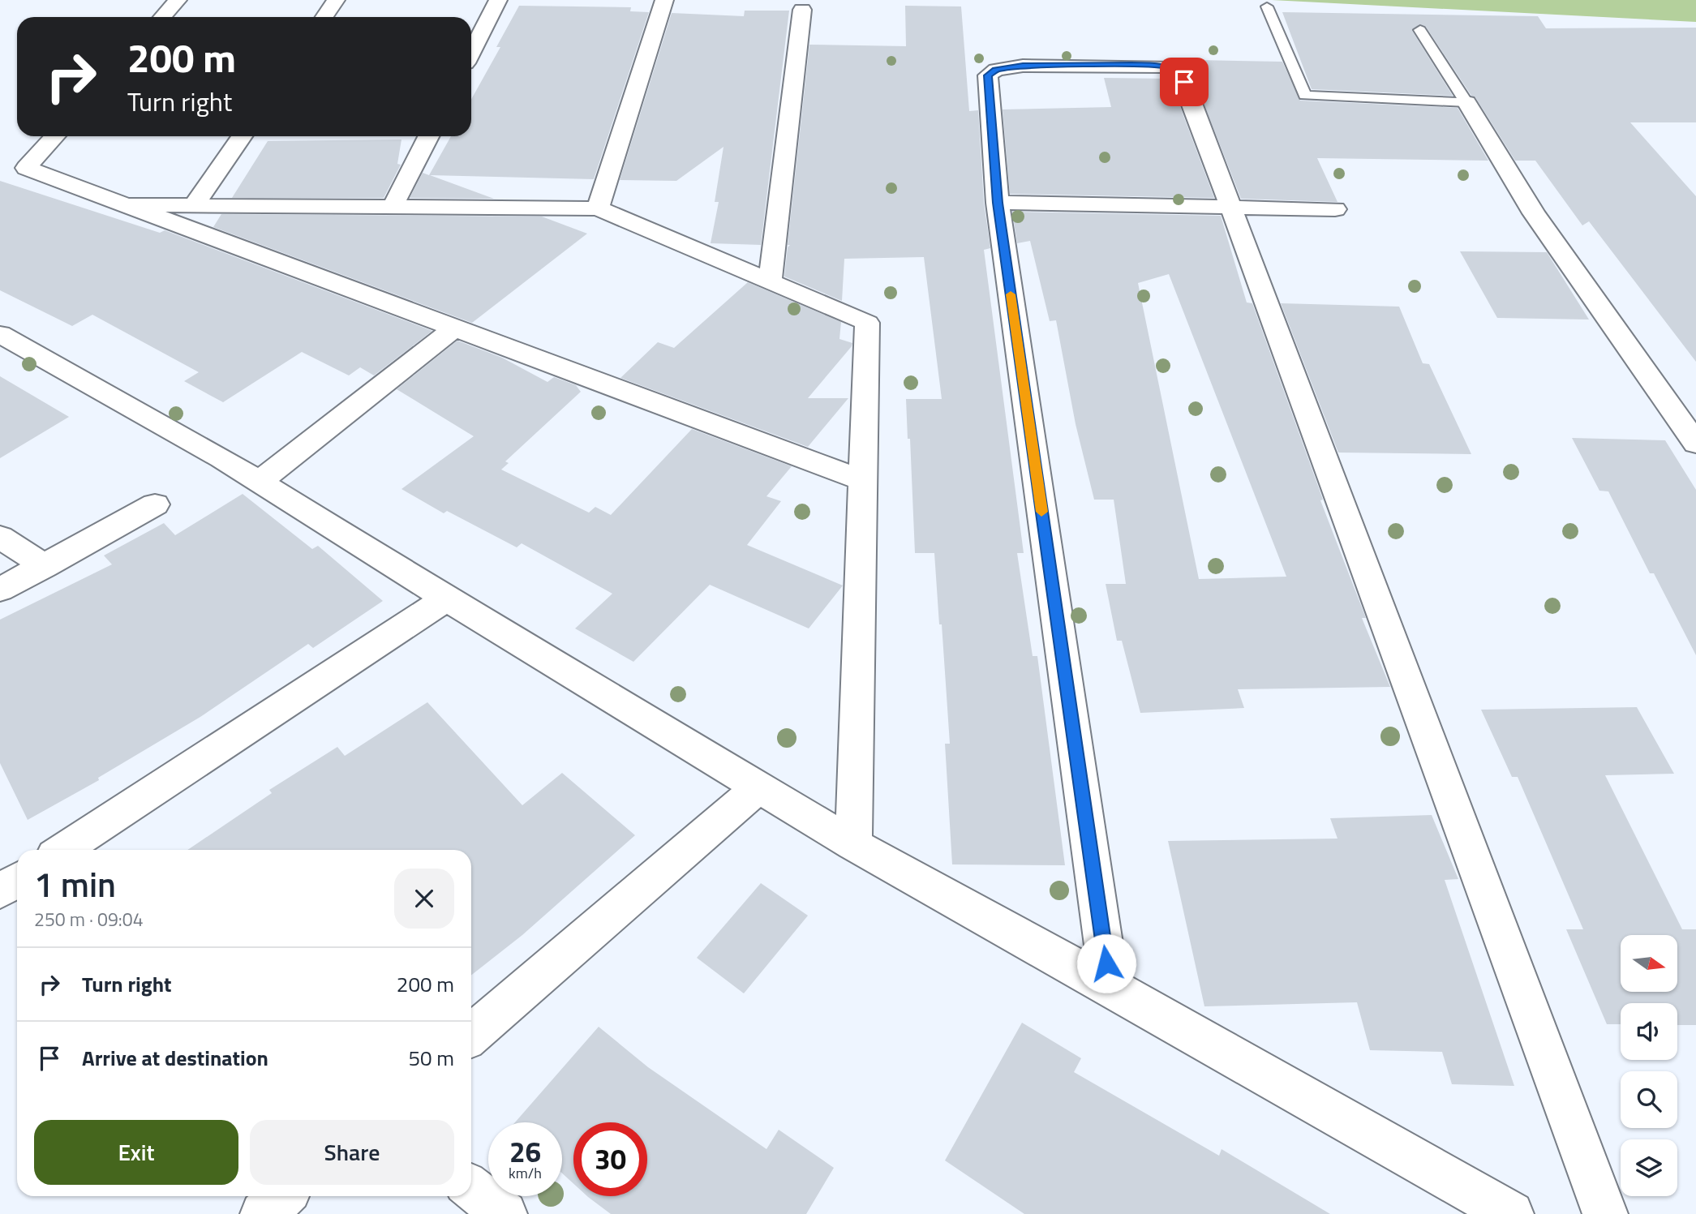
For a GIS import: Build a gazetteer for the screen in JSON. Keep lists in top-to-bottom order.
{
  "north": "right",
  "page": {
    "turn": ["200 m", "Turn right"],
    "heading": ["1 min", "250 m · 09:04"],
    "list": [
      {
        "name": "Turn right",
        "value": "200 m"
      },
      {
        "name": "Arrive at destination",
        "value": "50 m"
      }
    ],
    "buttons": ["Exit", "Share"],
    "speed": "26 km/h",
    "limit": "30"
  }
}
